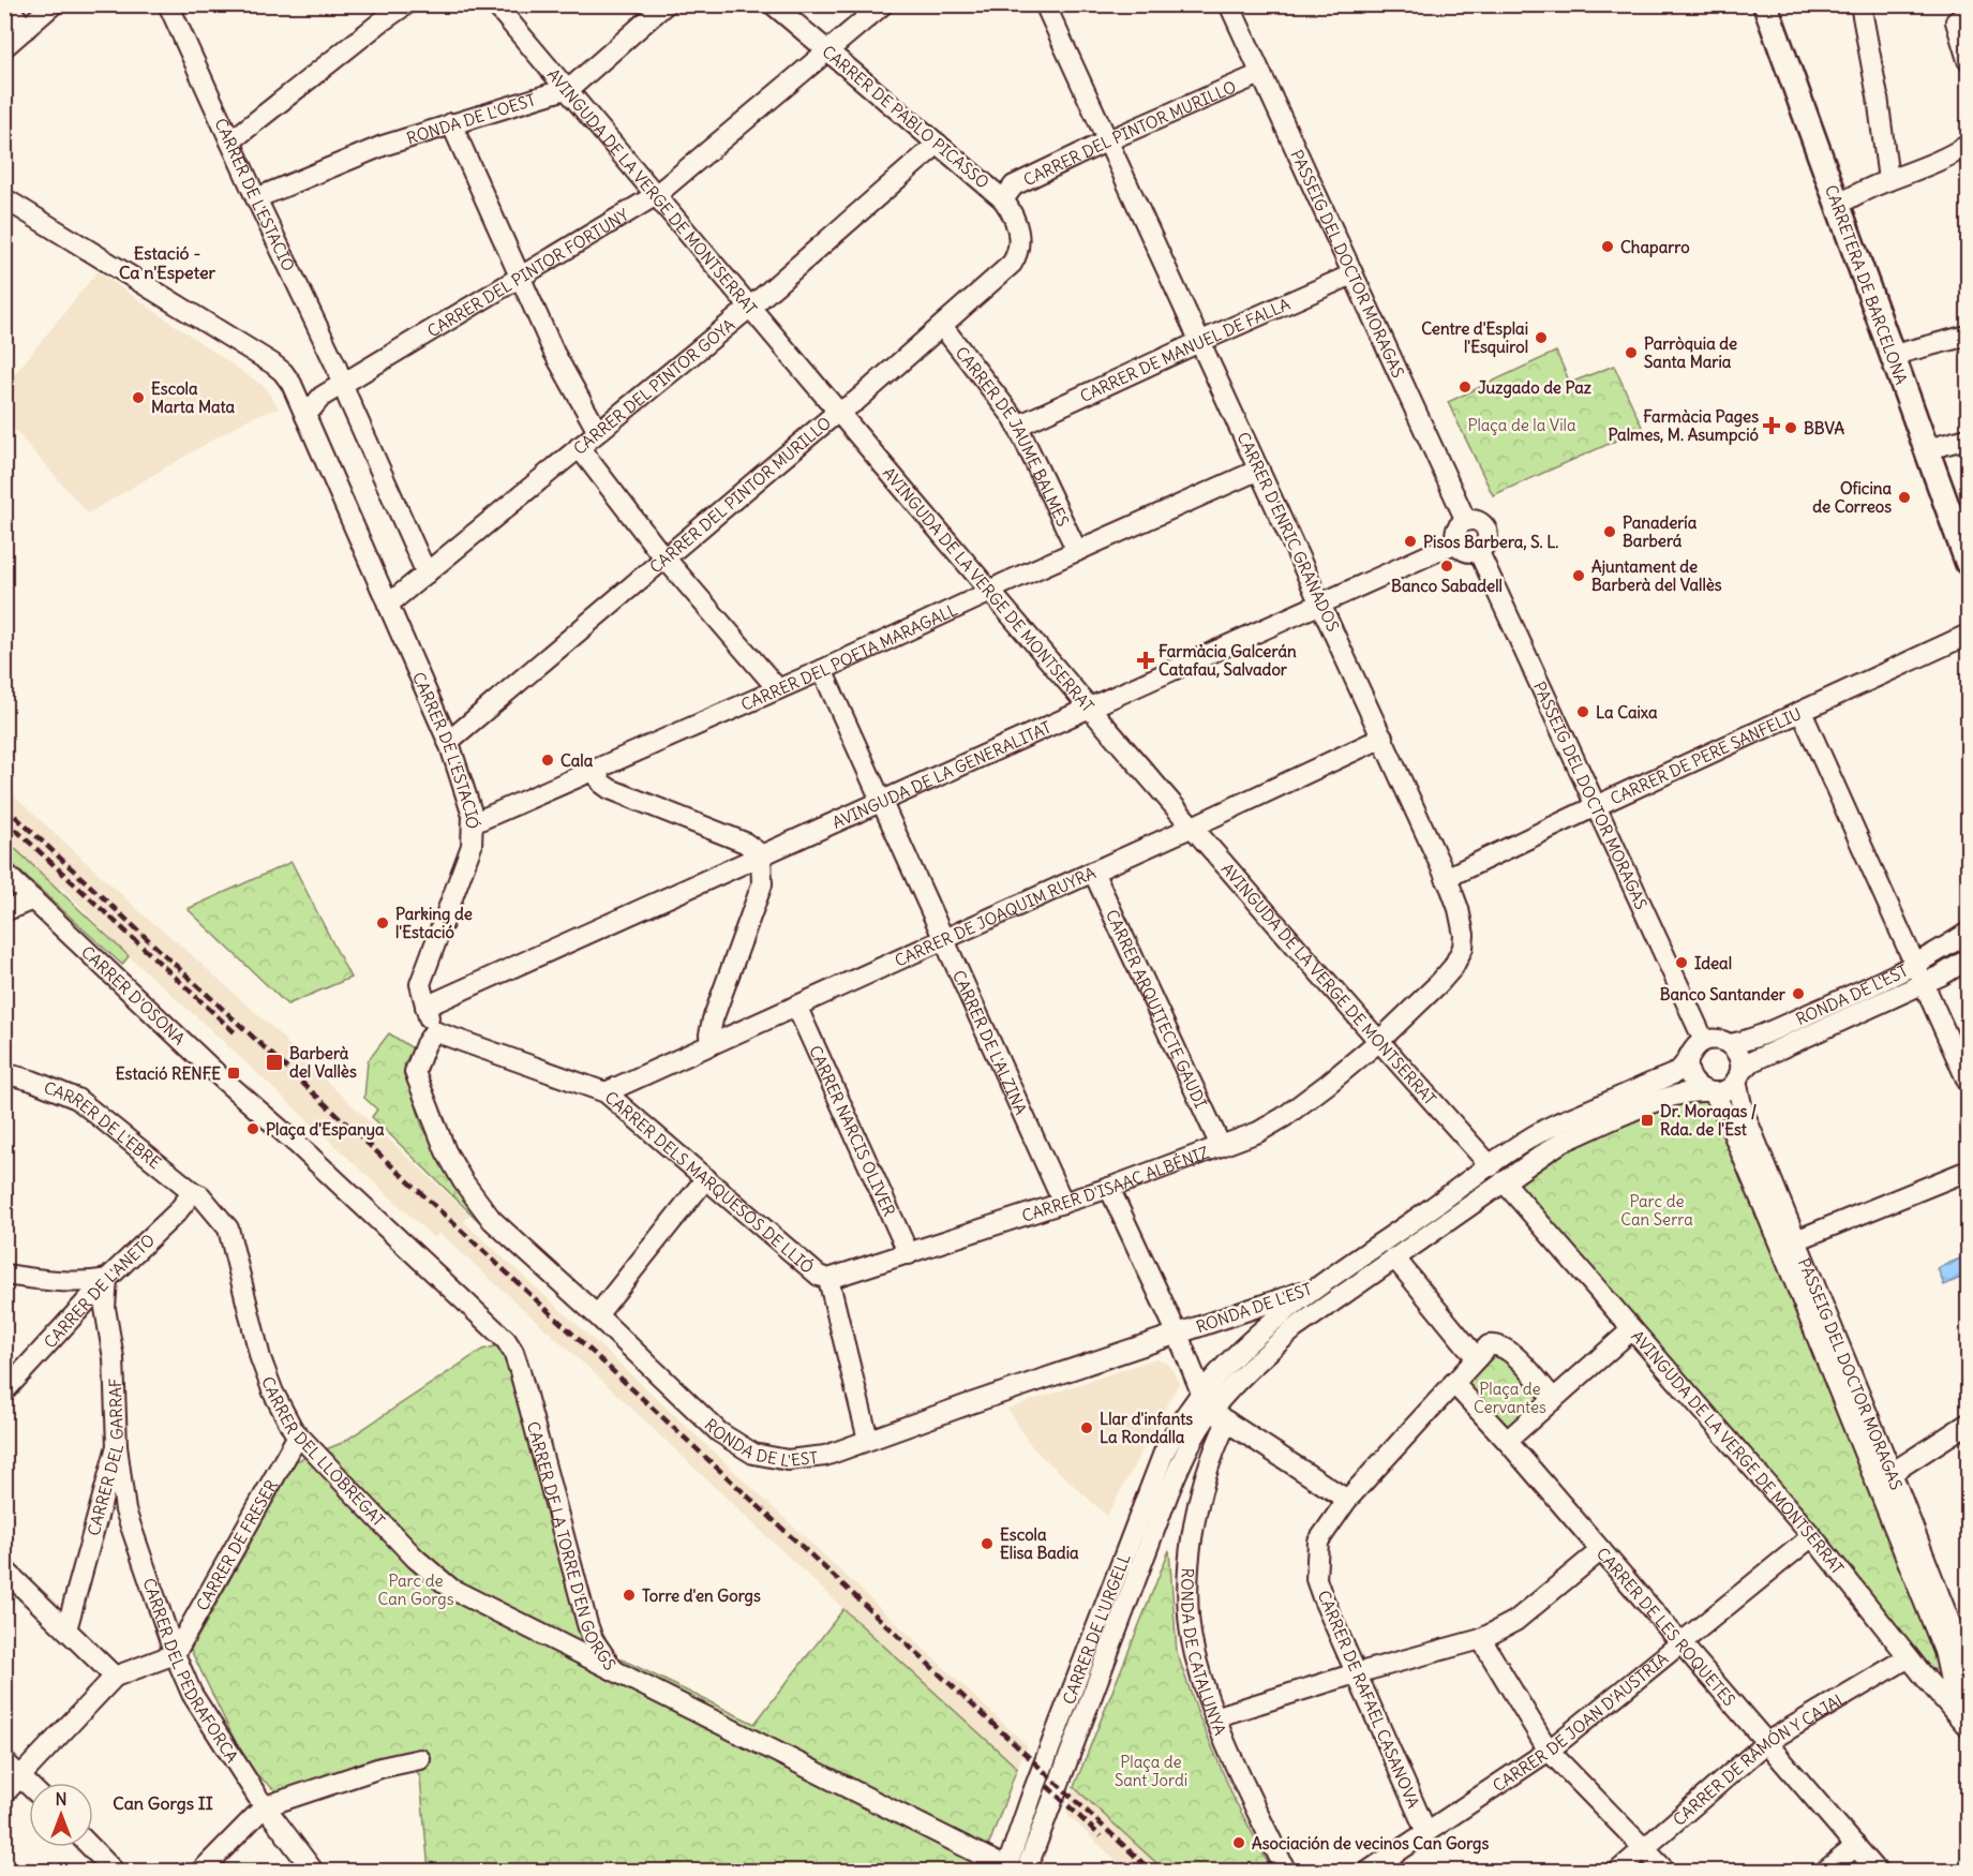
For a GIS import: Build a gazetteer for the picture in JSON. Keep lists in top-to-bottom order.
{
  "streets": {
    "main road": ["CARRETERA DE BARCELONA"],
    "street": [
      "CARRER DE PABLO PICASSO",
      "RONDA DE L'OEST",
      "CARRER DEL PINTOR MURILLO",
      "AVINGUDA DE LA VERGE DE MONTSERRAT",
      "CARRER DE L'ESTACIÓ",
      "PASSEIG DEL DOCTOR MORAGAS",
      "CARRER DEL PINTOR FORTUNY",
      "CARRER DE MANUEL DE FALLA",
      "CARRER DEL PINTOR GOYA",
      "CARRER DE JAUME BALMES",
      "CARRER D'ENRIC GRANADOS",
      "CARRER DEL POETA MARAGALL",
      "CARRER DE PERE SANFELIU",
      "AVINGUDA DE LA GENERALITAT",
      "CARRER DE JOAQUIM RUYRA",
      "RONDA DE L'EST",
      "CARRER D'OSONA",
      "CARRER ARQUITECTE GAUDÍ",
      "CARRER DE L'ALZINA",
      "CARRER DE L'EBRE",
      "CARRER NARCIS OLIVER",
      "CARRER DELS MARQUESOS DE LLIÓ",
      "CARRER D'ISAAC ALBÉNIZ",
      "CARRER DE L'ANETO",
      "CARRER DEL LLOBREGAT",
      "CARRER DEL GARRAF",
      "CARRER DE LA TORRE D'EN GORGS",
      "CARRER DE FRESER",
      "CARRER DE LES ROQUETES",
      "CARRER DE L'URGELL",
      "RONDA DE CATALUNYA",
      "CARRER DEL PEDRAFORCA",
      "CARRER DE RAFAEL CASANOVA",
      "CARRER DE JOAN D'AUSTRIA",
      "CARRER DE RAMÓN Y CAJAL"
    ]
  },
  "crossings": [
    ["CARRER DE PABLO PICASSO", "CARRER DEL PINTOR MURILLO"],
    ["CARRER DE PABLO PICASSO", "CARRER DEL PINTOR FORTUNY"],
    ["CARRER DE PABLO PICASSO", "CARRER DEL PINTOR GOYA"],
    ["RONDA DE L'OEST", "AVINGUDA DE LA VERGE DE MONTSERRAT"],
    ["RONDA DE L'OEST", "CARRER DE L'ESTACIÓ"],
    ["CARRER DEL PINTOR MURILLO", "AVINGUDA DE LA VERGE DE MONTSERRAT"],
    ["CARRER DEL PINTOR MURILLO", "CARRER DE L'ESTACIÓ"],
    ["CARRER DEL PINTOR MURILLO", "PASSEIG DEL DOCTOR MORAGAS"],
    ["CARRER DEL PINTOR MURILLO", "CARRER DE JAUME BALMES"],
    ["CARRER DEL PINTOR MURILLO", "CARRER D'ENRIC GRANADOS"],
    ["AVINGUDA DE LA VERGE DE MONTSERRAT", "PASSEIG DEL DOCTOR MORAGAS"],
    ["AVINGUDA DE LA VERGE DE MONTSERRAT", "CARRER DEL PINTOR FORTUNY"],
    ["AVINGUDA DE LA VERGE DE MONTSERRAT", "CARRER DEL PINTOR GOYA"],
    ["AVINGUDA DE LA VERGE DE MONTSERRAT", "CARRER D'ENRIC GRANADOS"],
    ["AVINGUDA DE LA VERGE DE MONTSERRAT", "CARRER DEL POETA MARAGALL"],
    ["AVINGUDA DE LA VERGE DE MONTSERRAT", "AVINGUDA DE LA GENERALITAT"],
    ["AVINGUDA DE LA VERGE DE MONTSERRAT", "CARRER DE JOAQUIM RUYRA"],
    ["AVINGUDA DE LA VERGE DE MONTSERRAT", "RONDA DE L'EST"],
    ["AVINGUDA DE LA VERGE DE MONTSERRAT", "CARRER D'ISAAC ALBÉNIZ"],
    ["AVINGUDA DE LA VERGE DE MONTSERRAT", "CARRER DE JOAN D'AUSTRIA"],
    ["AVINGUDA DE LA VERGE DE MONTSERRAT", "CARRER DE RAMÓN Y CAJAL"],
    ["CARRER DE L'ESTACIÓ", "CARRER DEL PINTOR FORTUNY"],
    ["CARRER DE L'ESTACIÓ", "CARRER DEL PINTOR GOYA"],
    ["CARRER DE L'ESTACIÓ", "CARRER DEL POETA MARAGALL"],
    ["CARRER DE L'ESTACIÓ", "AVINGUDA DE LA GENERALITAT"],
    ["PASSEIG DEL DOCTOR MORAGAS", "CARRER DE MANUEL DE FALLA"],
    ["PASSEIG DEL DOCTOR MORAGAS", "CARRER DE PERE SANFELIU"],
    ["PASSEIG DEL DOCTOR MORAGAS", "AVINGUDA DE LA GENERALITAT"],
    ["PASSEIG DEL DOCTOR MORAGAS", "RONDA DE L'EST"],
    ["CARRER DE MANUEL DE FALLA", "CARRER DE JAUME BALMES"],
    ["CARRER DE MANUEL DE FALLA", "CARRER D'ENRIC GRANADOS"],
    ["CARRER DE JAUME BALMES", "CARRER DEL POETA MARAGALL"],
    ["CARRER D'ENRIC GRANADOS", "CARRER DEL POETA MARAGALL"],
    ["CARRER D'ENRIC GRANADOS", "CARRER DE PERE SANFELIU"],
    ["CARRER D'ENRIC GRANADOS", "AVINGUDA DE LA GENERALITAT"],
    ["CARRER D'ENRIC GRANADOS", "CARRER DE JOAQUIM RUYRA"],
    ["CARRER D'ENRIC GRANADOS", "CARRER D'ISAAC ALBÉNIZ"],
    ["CARRER DEL POETA MARAGALL", "CARRER DE L'ALZINA"],
    ["AVINGUDA DE LA GENERALITAT", "CARRER DE L'ALZINA"],
    ["CARRER DE JOAQUIM RUYRA", "CARRER ARQUITECTE GAUDÍ"],
    ["CARRER DE JOAQUIM RUYRA", "CARRER DE L'ALZINA"],
    ["CARRER DE JOAQUIM RUYRA", "CARRER NARCIS OLIVER"],
    ["CARRER DE JOAQUIM RUYRA", "CARRER DELS MARQUESOS DE LLIÓ"],
    ["RONDA DE L'EST", "CARRER DELS MARQUESOS DE LLIÓ"],
    ["RONDA DE L'EST", "CARRER DE L'URGELL"],
    ["RONDA DE L'EST", "RONDA DE CATALUNYA"],
    ["CARRER D'OSONA", "CARRER DE LA TORRE D'EN GORGS"],
    ["CARRER ARQUITECTE GAUDÍ", "CARRER D'ISAAC ALBÉNIZ"],
    ["CARRER DE L'ALZINA", "CARRER D'ISAAC ALBÉNIZ"],
    ["CARRER DE L'EBRE", "CARRER DE L'ANETO"],
    ["CARRER DE L'EBRE", "CARRER DEL LLOBREGAT"],
    ["CARRER NARCIS OLIVER", "CARRER D'ISAAC ALBÉNIZ"],
    ["CARRER DELS MARQUESOS DE LLIÓ", "CARRER D'ISAAC ALBÉNIZ"],
    ["CARRER DE L'ANETO", "CARRER DEL LLOBREGAT"],
    ["CARRER DE L'ANETO", "CARRER DEL GARRAF"],
    ["CARRER DEL LLOBREGAT", "CARRER DE LA TORRE D'EN GORGS"],
    ["CARRER DEL LLOBREGAT", "CARRER DE FRESER"],
    ["CARRER DEL GARRAF", "CARRER DEL PEDRAFORCA"],
    ["CARRER DE LA TORRE D'EN GORGS", "CARRER DE L'URGELL"],
    ["CARRER DE FRESER", "CARRER DEL PEDRAFORCA"],
    ["CARRER DE LES ROQUETES", "CARRER DE RAFAEL CASANOVA"],
    ["CARRER DE LES ROQUETES", "CARRER DE JOAN D'AUSTRIA"],
    ["CARRER DE LES ROQUETES", "CARRER DE RAMÓN Y CAJAL"],
    ["CARRER DE L'URGELL", "RONDA DE CATALUNYA"],
    ["CARRER DE RAFAEL CASANOVA", "CARRER DE JOAN D'AUSTRIA"]
  ],
  "districts": ["Estació - Ca n'Espeter", "Can Gorgs II"],
  "parks": [
    "Plaça de la Vila",
    "Parc de Can Serra",
    "Plaça de Cervantes",
    "Parc de Can Gorgs",
    "Plaça de Sant Jordi"
  ],
  "places": {
    "other": [
      "Chaparro",
      "Centre d'Esplai l'Esquirol",
      "Parròquia de Santa Maria",
      "Juzgado de Paz",
      "Escola Marta Mata",
      "BBVA",
      "Oficina de Correos",
      "Panadería Barberá",
      "Pisos Barbera, S. L.",
      "Banco Sabadell",
      "Ajuntament de Barberà del Vallès",
      "La Caixa",
      "Cala",
      "Parking de l'Estació",
      "Ideal",
      "Banco Santander",
      "Plaça d'Espanya",
      "Llar d'infants La Rondalla",
      "Escola Elisa Badia",
      "Torre d'en Gorgs",
      "Asociación de vecinos Can Gorgs"
    ],
    "health": ["Farmàcia Pages Palmes, M. Asumpció", "Farmàcia Galcerán Catafau, Salvador"],
    "transit": ["Barberà del Vallès", "Estació RENFE", "Dr. Moragas / Rda. de l'Est"]
  },
  "north": "top"
}
